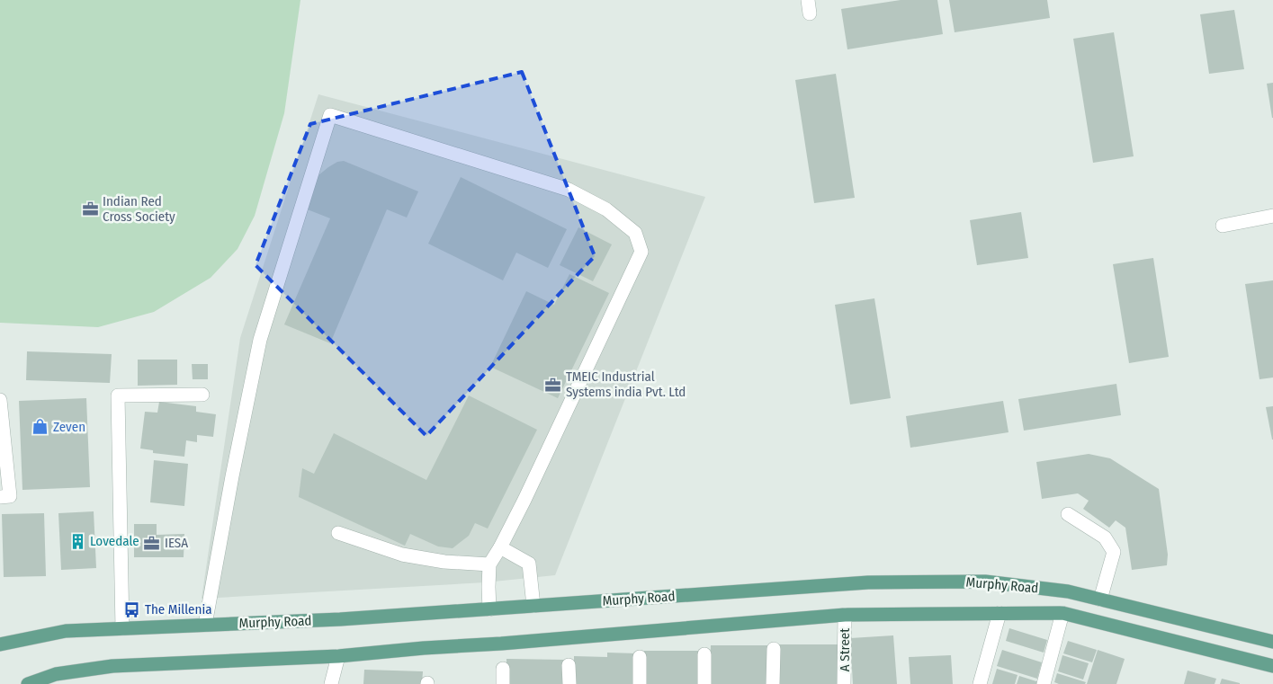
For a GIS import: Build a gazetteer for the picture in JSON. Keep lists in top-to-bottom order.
{
  "streets": {
    "main road": ["Murphy Road"],
    "street": ["A Street"]
  },
  "crossings": [
    ["Murphy Road", "A Street"]
  ],
  "places": {
    "office": ["Indian Red Cross Society", "TMEIC Industrial Systems india Pvt. Ltd", "IESA"],
    "shop": ["Zeven"],
    "building": ["Lovedale"],
    "bus stop": ["The Millenia"]
  }
}
